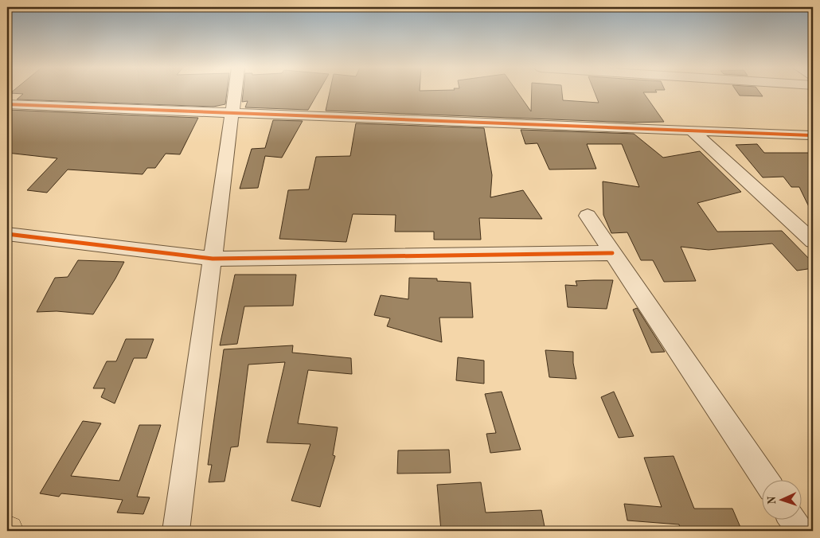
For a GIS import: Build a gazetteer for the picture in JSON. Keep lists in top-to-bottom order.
{
  "north": "left"
}
